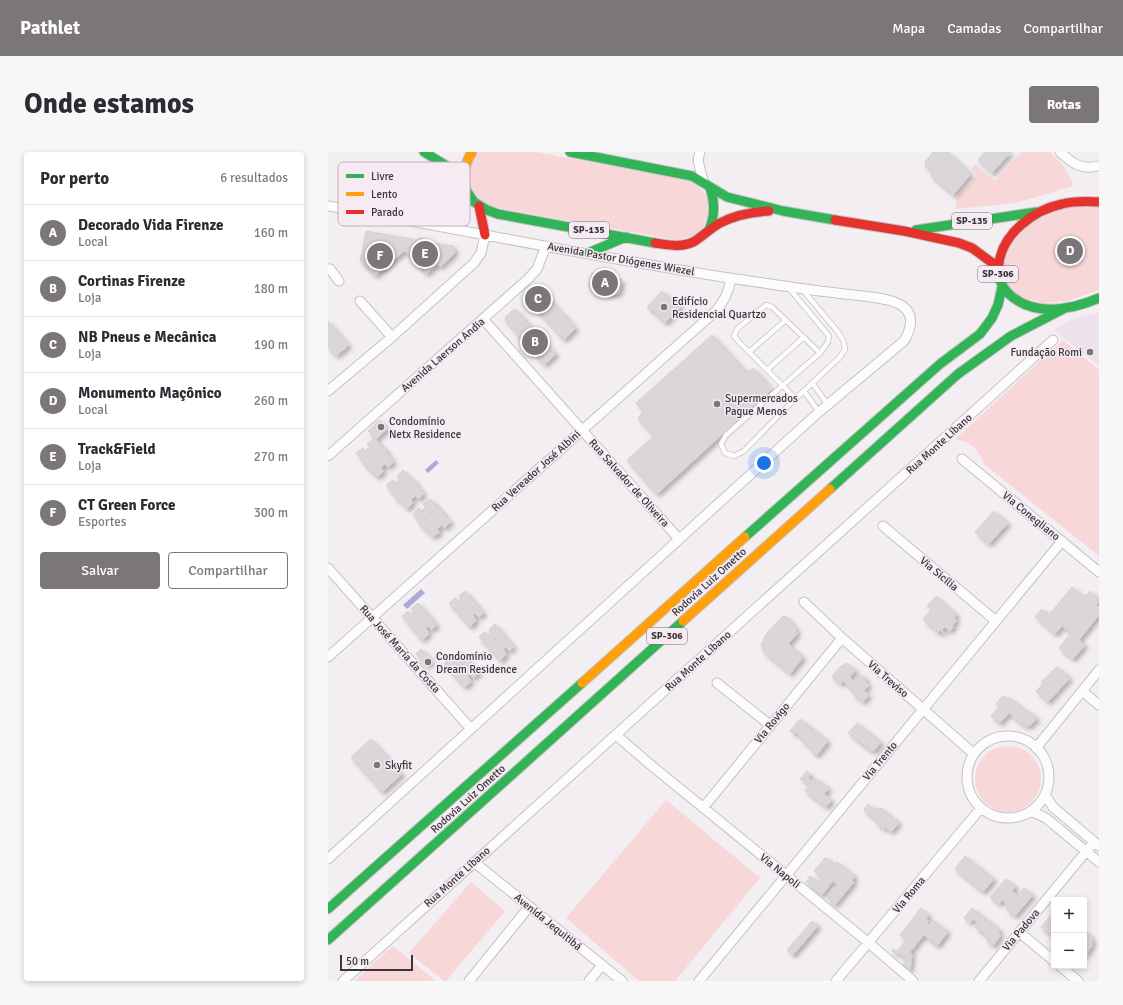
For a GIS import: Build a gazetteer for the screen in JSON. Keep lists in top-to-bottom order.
{
  "streets": {
    "main road": ["SP-135", "SP-306", "Rodovia Luiz Ometto"],
    "street": [
      "Avenida Pastor Diógenes Wiezel",
      "Avenida Laerson Andia",
      "Rua Monte Líbano",
      "Rua Vereador José Albini",
      "Rua Salvador de Oliveira",
      "Via Conegliano",
      "Via Sicília",
      "Rua José María da Costa",
      "Via Treviso",
      "Via Rovigo",
      "Via Trento",
      "Via Napoli",
      "Via Roma",
      "Avenida Jequitibá",
      "Via Padova"
    ]
  },
  "crossings": [
    ["SP-135", "SP-306"],
    ["Avenida Pastor Diógenes Wiezel", "Avenida Laerson Andia"],
    ["Avenida Pastor Diógenes Wiezel", "Rua Vereador José Albini"],
    ["SP-306", "Rodovia Luiz Ometto"],
    ["Avenida Laerson Andia", "Rua Salvador de Oliveira"],
    ["Rua Monte Líbano", "Via Napoli"],
    ["Rua Monte Líbano", "Avenida Jequitibá"],
    ["Rua Vereador José Albini", "Rua Salvador de Oliveira"],
    ["Rua Vereador José Albini", "Rua José María da Costa"],
    ["Via Conegliano", "Via Trento"],
    ["Via Sicília", "Via Trento"],
    ["Via Treviso", "Via Rovigo"],
    ["Via Treviso", "Via Trento"],
    ["Via Treviso", "Via Roma"],
    ["Via Rovigo", "Via Napoli"],
    ["Via Trento", "Via Napoli"],
    ["Via Napoli", "Via Roma"]
  ],
  "places": [
    "Edifício Residencial Quartzo",
    "Fundação Romi",
    "Supermercados Pague Menos",
    "Condomínio Netx Residence",
    "Condomínio Dream Residence",
    "Skyfit"
  ],
  "legend": ["Livre", "Lento", "Parado"],
  "scale_bar": "50 m",
  "page": {
    "header": "Pathlet",
    "nav": ["Mapa", "Camadas", "Compartilhar"],
    "buttons": [
      "Rotas",
      ["Salvar", "Compartilhar"]
    ],
    "title": "Onde estamos",
    "heading": ["Por perto", "6 resultados"],
    "list": [
      {
        "mark": "A",
        "name": "Decorado Vida Firenze",
        "note": "Local",
        "value": "160 m"
      },
      {
        "mark": "B",
        "name": "Cortinas Firenze",
        "note": "Loja",
        "value": "180 m"
      },
      {
        "mark": "C",
        "name": "NB Pneus e Mecânica",
        "note": "Loja",
        "value": "190 m"
      },
      {
        "mark": "D",
        "name": "Monumento Maçônico",
        "note": "Local",
        "value": "260 m"
      },
      {
        "mark": "E",
        "name": "Track&Field",
        "note": "Loja",
        "value": "270 m"
      },
      {
        "mark": "F",
        "name": "CT Green Force",
        "note": "Esportes",
        "value": "300 m"
      }
    ],
    "pins": [
      "D",
      "E",
      "F",
      "A",
      "C",
      "B"
    ],
    "map_buttons": ["+", "−"],
    "scale": "50 m"
  }
}
